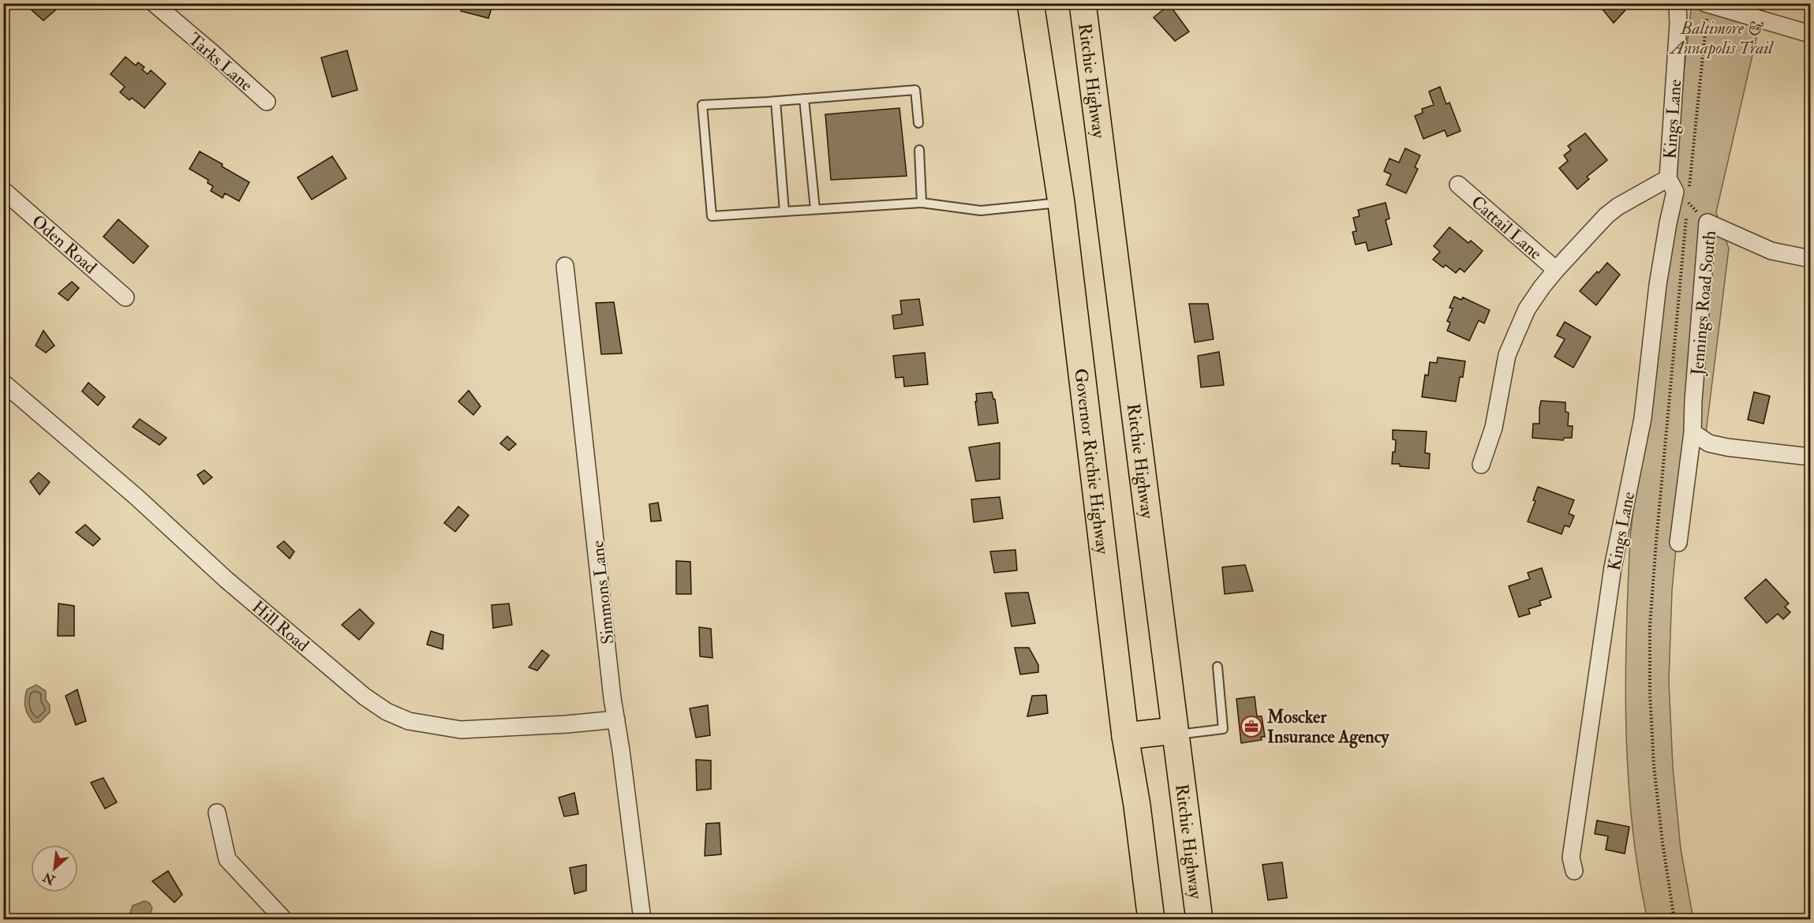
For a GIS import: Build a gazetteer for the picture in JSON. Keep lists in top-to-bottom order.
{
  "streets": {
    "highway": ["Ritchie Highway", "Governor Ritchie Highway"],
    "street": [
      "Tarks Lane",
      "Kings Lane",
      "Cattail Lane",
      "Oden Road",
      "Jennings Road South",
      "Simmons Lane",
      "Hill Road"
    ]
  },
  "crossings": [
    ["Simmons Lane", "Hill Road"]
  ],
  "parks": ["Baltimore & Annapolis Trail"],
  "places": {
    "office": ["Moscker Insurance Agency"]
  },
  "north": "bottom left"
}
